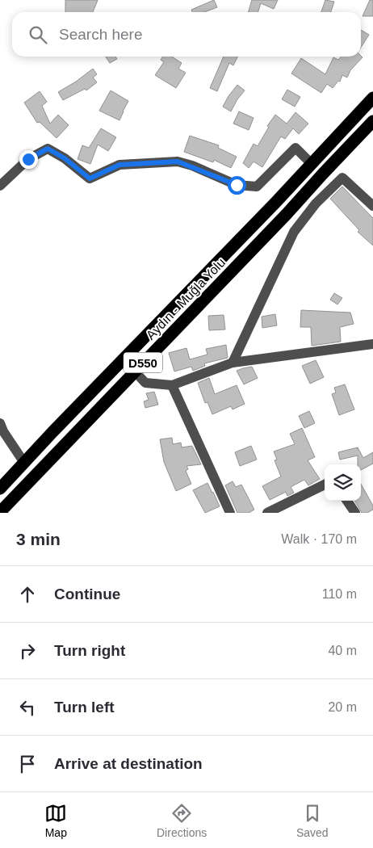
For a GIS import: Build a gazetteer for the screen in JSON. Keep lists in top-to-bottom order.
{
  "streets": {
    "highway": ["Aydın - Muğla Yolu", "D550"]
  },
  "page": {
    "search": "Search here",
    "heading": ["3 min", "Walk · 170 m"],
    "list": [
      ["Continue", "110 m"],
      ["Turn right", "40 m"],
      ["Turn left", "20 m"],
      "Arrive at destination"
    ],
    "nav": ["Map", "Directions", "Saved"]
  }
}
